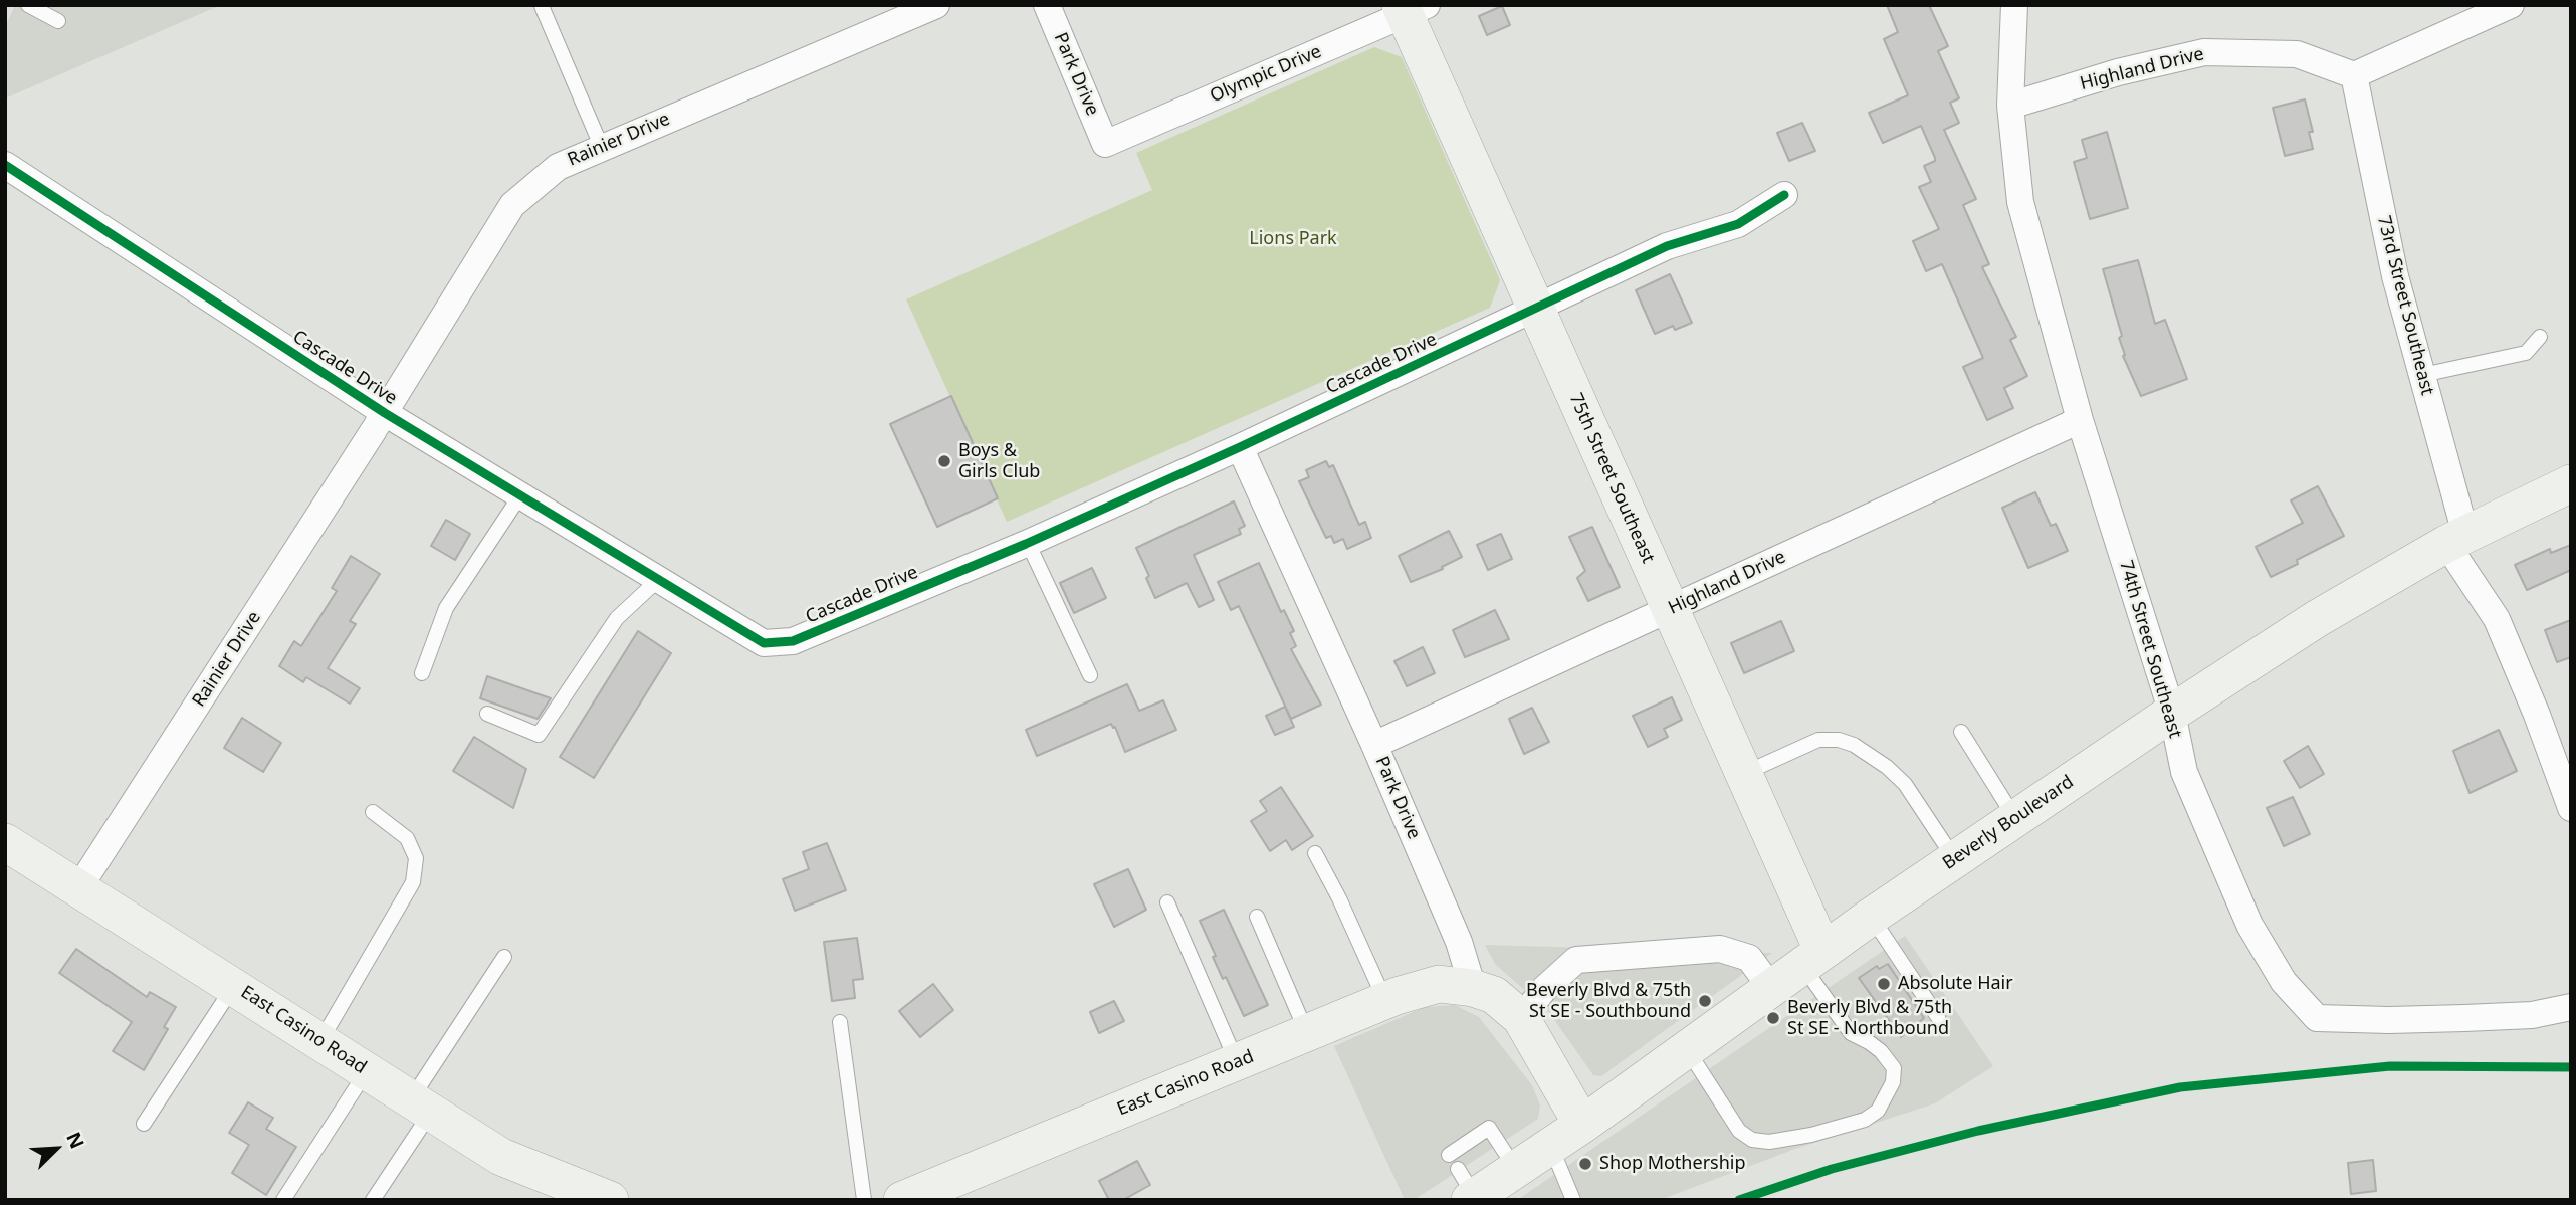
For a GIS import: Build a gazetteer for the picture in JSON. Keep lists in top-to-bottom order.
{
  "streets": {
    "street": [
      "Highland Drive",
      "Park Drive",
      "Olympic Drive",
      "Rainier Drive",
      "73rd Street Southeast",
      "Cascade Drive",
      "75th Street Southeast",
      "74th Street Southeast",
      "Beverly Boulevard",
      "East Casino Road"
    ]
  },
  "crossings": [
    ["Highland Drive", "Park Drive"],
    ["Highland Drive", "73rd Street Southeast"],
    ["Highland Drive", "75th Street Southeast"],
    ["Highland Drive", "74th Street Southeast"],
    ["Park Drive", "Olympic Drive"],
    ["Park Drive", "Cascade Drive"],
    ["Park Drive", "East Casino Road"],
    ["Olympic Drive", "75th Street Southeast"],
    ["Rainier Drive", "Cascade Drive"],
    ["Rainier Drive", "East Casino Road"],
    ["73rd Street Southeast", "Beverly Boulevard"],
    ["Cascade Drive", "75th Street Southeast"],
    ["75th Street Southeast", "Beverly Boulevard"],
    ["74th Street Southeast", "Beverly Boulevard"]
  ],
  "parks": ["Lions Park"],
  "places": [
    "Boys & Girls Club",
    "Absolute Hair",
    "Beverly Blvd & 75th St SE - Southbound",
    "Beverly Blvd & 75th St SE - Northbound",
    "Shop Mothership"
  ],
  "north": "top right"
}
